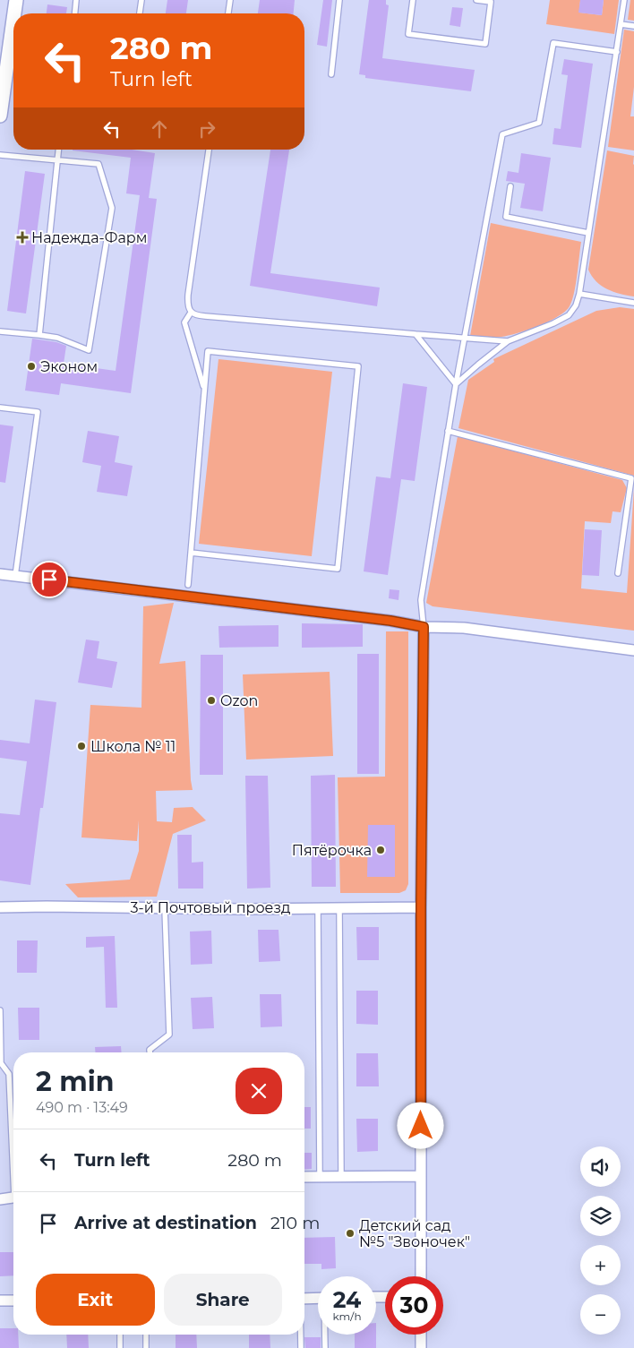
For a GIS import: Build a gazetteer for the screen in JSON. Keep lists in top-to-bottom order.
{
  "streets": {
    "street": ["3-й Почтовый проезд"]
  },
  "places": {
    "health": ["Надежда-Фарм"],
    "other": [
      "Эконом",
      "Ozon",
      "Школа № 11",
      "Пятёрочка",
      "Детский сад №5 \"Звоночек\""
    ]
  },
  "page": {
    "turn": ["280 m", "Turn left"],
    "heading": ["2 min", "490 m · 13:49"],
    "list": [
      {
        "name": "Turn left",
        "value": "280 m"
      },
      {
        "name": "Arrive at destination",
        "value": "210 m"
      }
    ],
    "map_buttons": ["+", "−"],
    "buttons": ["Exit", "Share"],
    "speed": "24 km/h",
    "limit": "30"
  }
}
